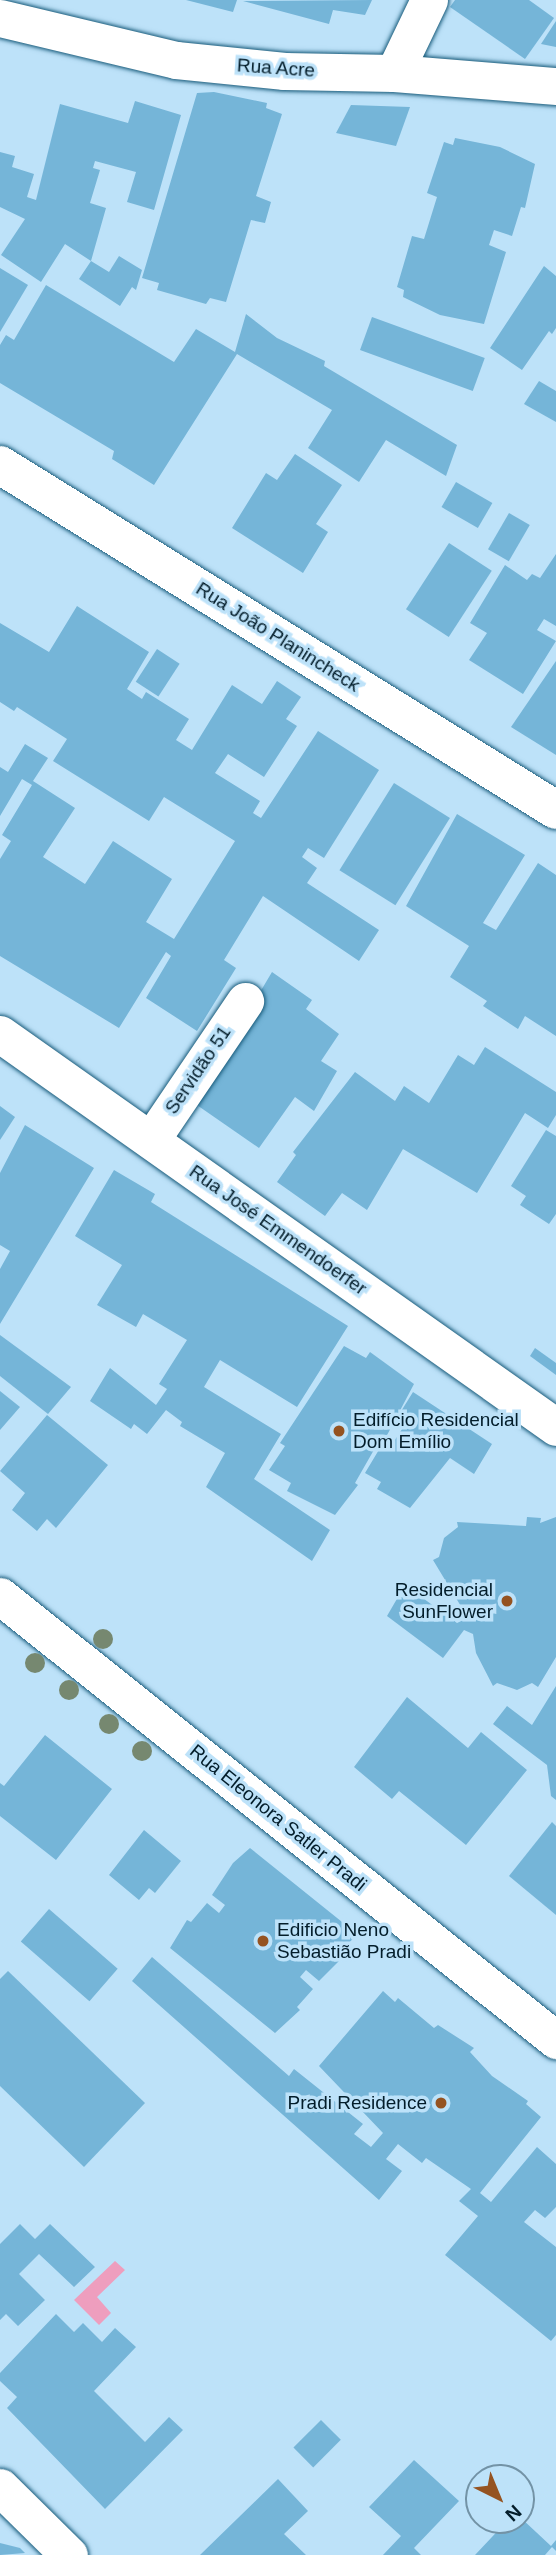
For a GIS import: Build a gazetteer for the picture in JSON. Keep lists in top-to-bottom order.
{
  "streets": {
    "main road": ["Rua João Planincheck"],
    "street": [
      "Rua Acre",
      "Servidão 51",
      "Rua José Emmendoerfer",
      "Rua Eleonora Satler Pradi"
    ]
  },
  "crossings": [
    ["Servidão 51", "Rua José Emmendoerfer"]
  ],
  "places": [
    "Edifício Residencial Dom Emílio",
    "Residencial SunFlower",
    "Edificio Neno Sebastião Pradi",
    "Pradi Residence"
  ],
  "north": "bottom right"
}
